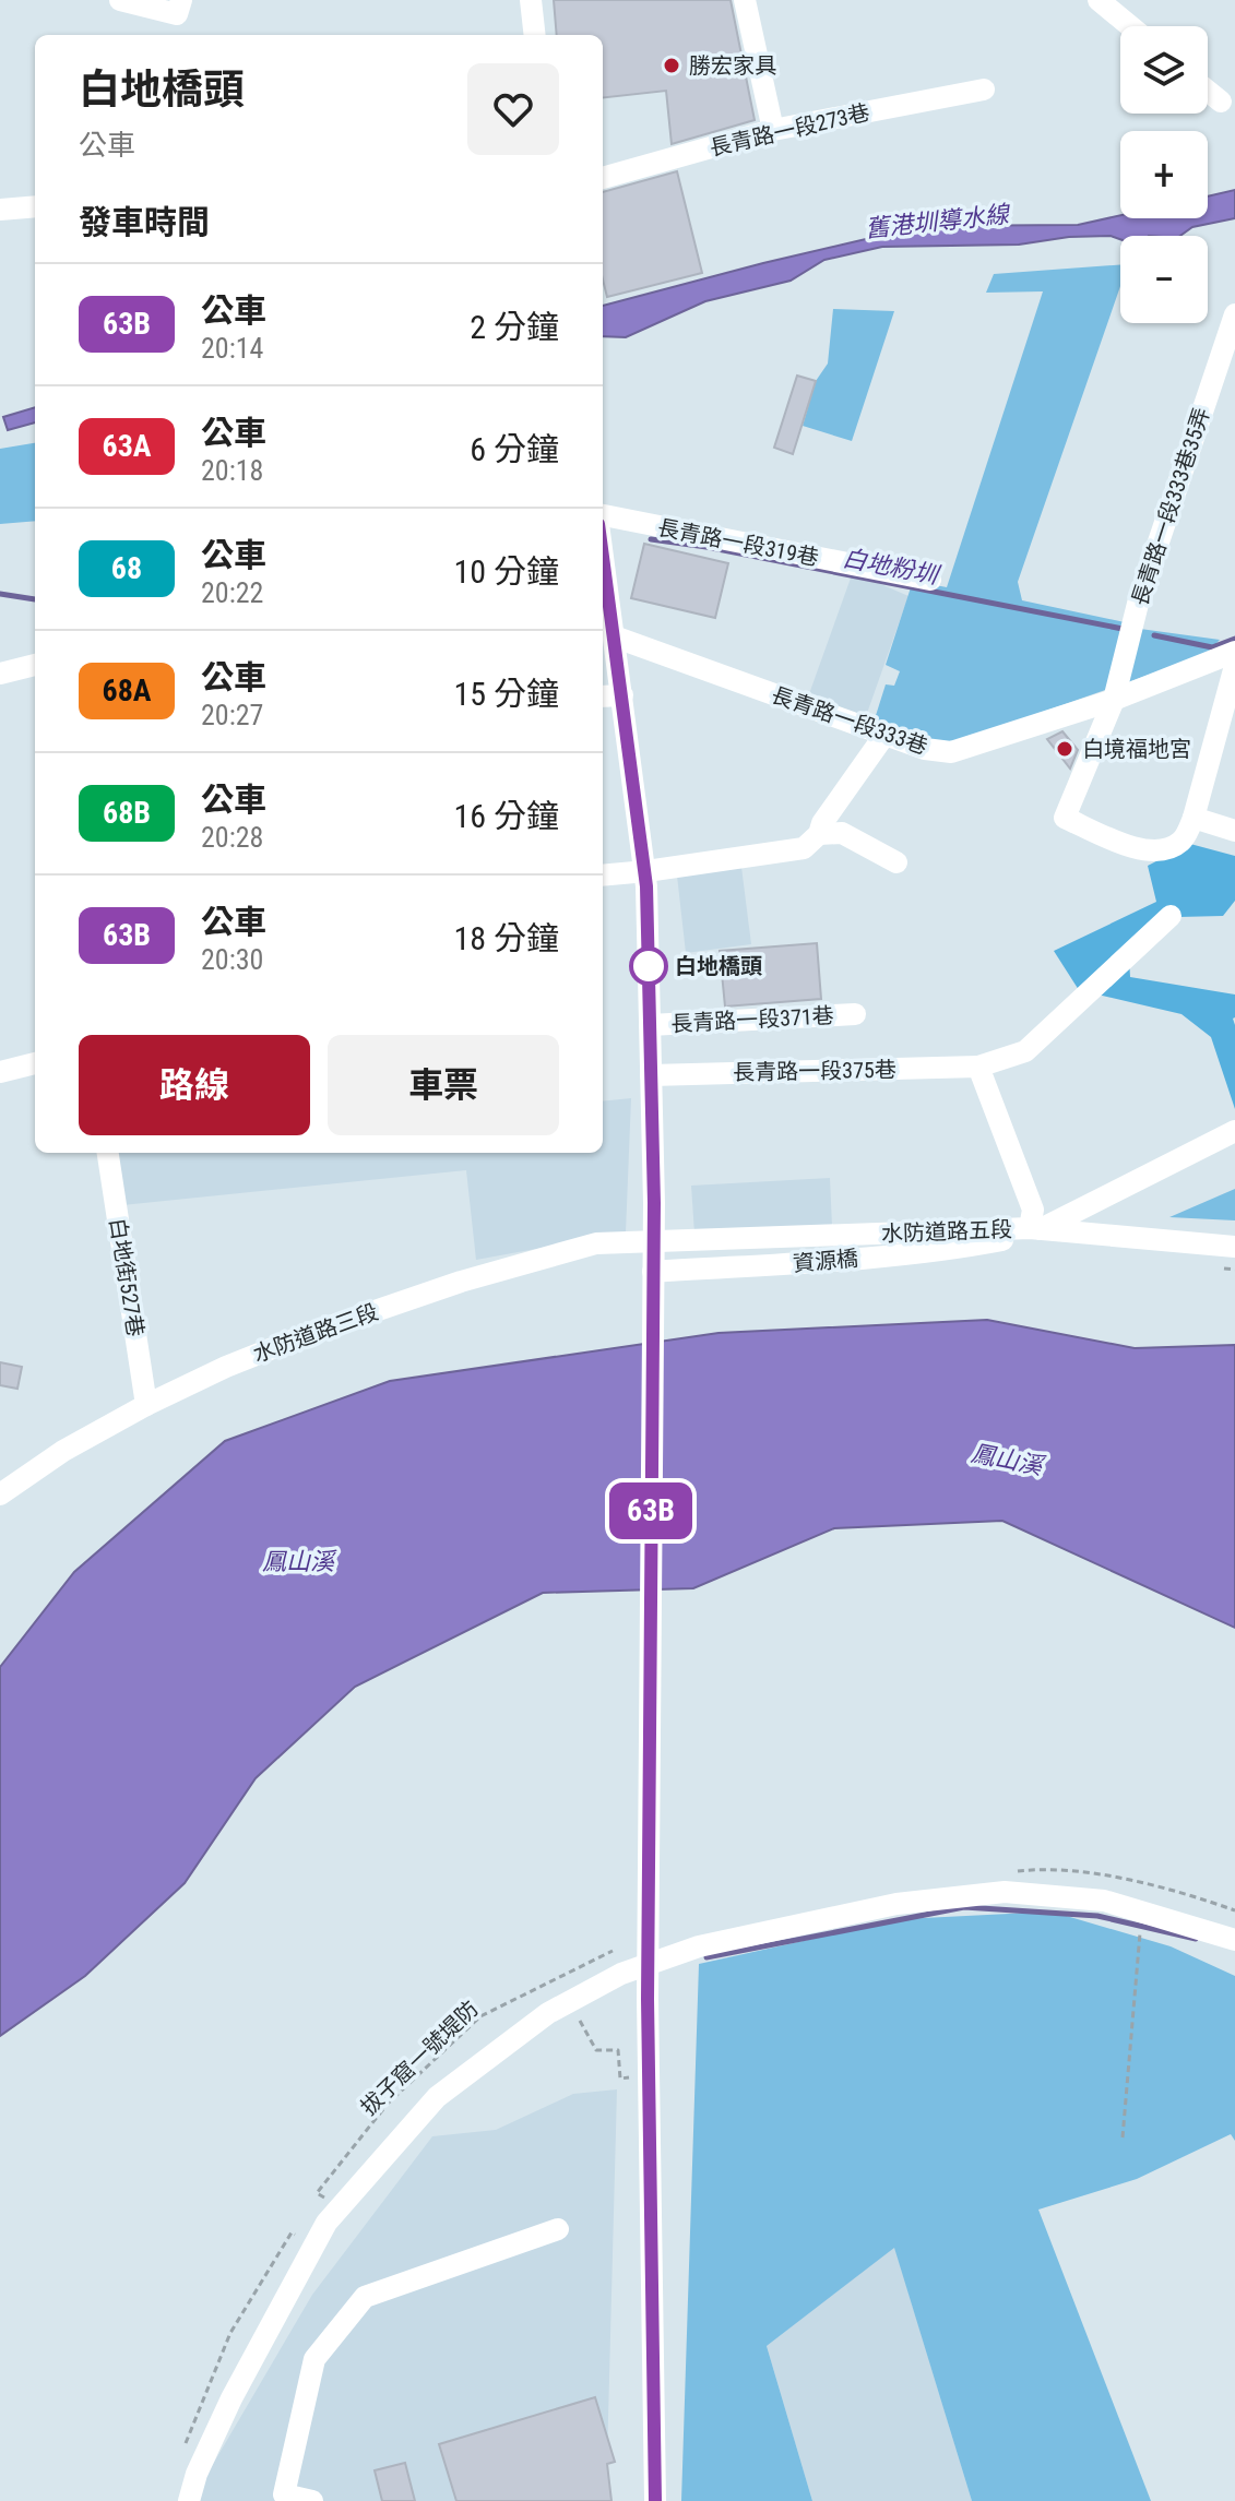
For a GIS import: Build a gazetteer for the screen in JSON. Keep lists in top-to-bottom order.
{
  "streets": {
    "street": [
      "長青路一段273巷",
      "長青路一段333巷35弄",
      "長青路一段319巷",
      "長青路一段333巷",
      "長青路一段371巷",
      "長青路一段375巷",
      "水防道路五段",
      "資源橋",
      "白地街527巷",
      "水防道路三段"
    ],
    "path": ["拔子窟一號堤防"]
  },
  "crossings": [
    ["長青路一段333巷35弄", "長青路一段333巷"],
    ["水防道路五段", "水防道路三段"],
    ["白地街527巷", "水防道路三段"]
  ],
  "water": ["舊港圳導水線", "白地粉圳", "鳳山溪"],
  "places": ["勝宏家具", "白境福地宮", "白地橋頭"],
  "lines": ["bus line 63B"],
  "page": {
    "on_map": "63B",
    "map_buttons": ["+", "−"],
    "heading": [
      ["白地橋頭", "公車"],
      "發車時間"
    ],
    "list": [
      {
        "mark": "63B",
        "name": "公車",
        "note": "20:14",
        "value": "2 分鐘"
      },
      {
        "mark": "63A",
        "name": "公車",
        "note": "20:18",
        "value": "6 分鐘"
      },
      {
        "mark": "68",
        "name": "公車",
        "note": "20:22",
        "value": "10 分鐘"
      },
      {
        "mark": "68A",
        "name": "公車",
        "note": "20:27",
        "value": "15 分鐘"
      },
      {
        "mark": "68B",
        "name": "公車",
        "note": "20:28",
        "value": "16 分鐘"
      },
      {
        "mark": "63B",
        "name": "公車",
        "note": "20:30",
        "value": "18 分鐘"
      }
    ],
    "buttons": ["路線", "車票"]
  }
}
